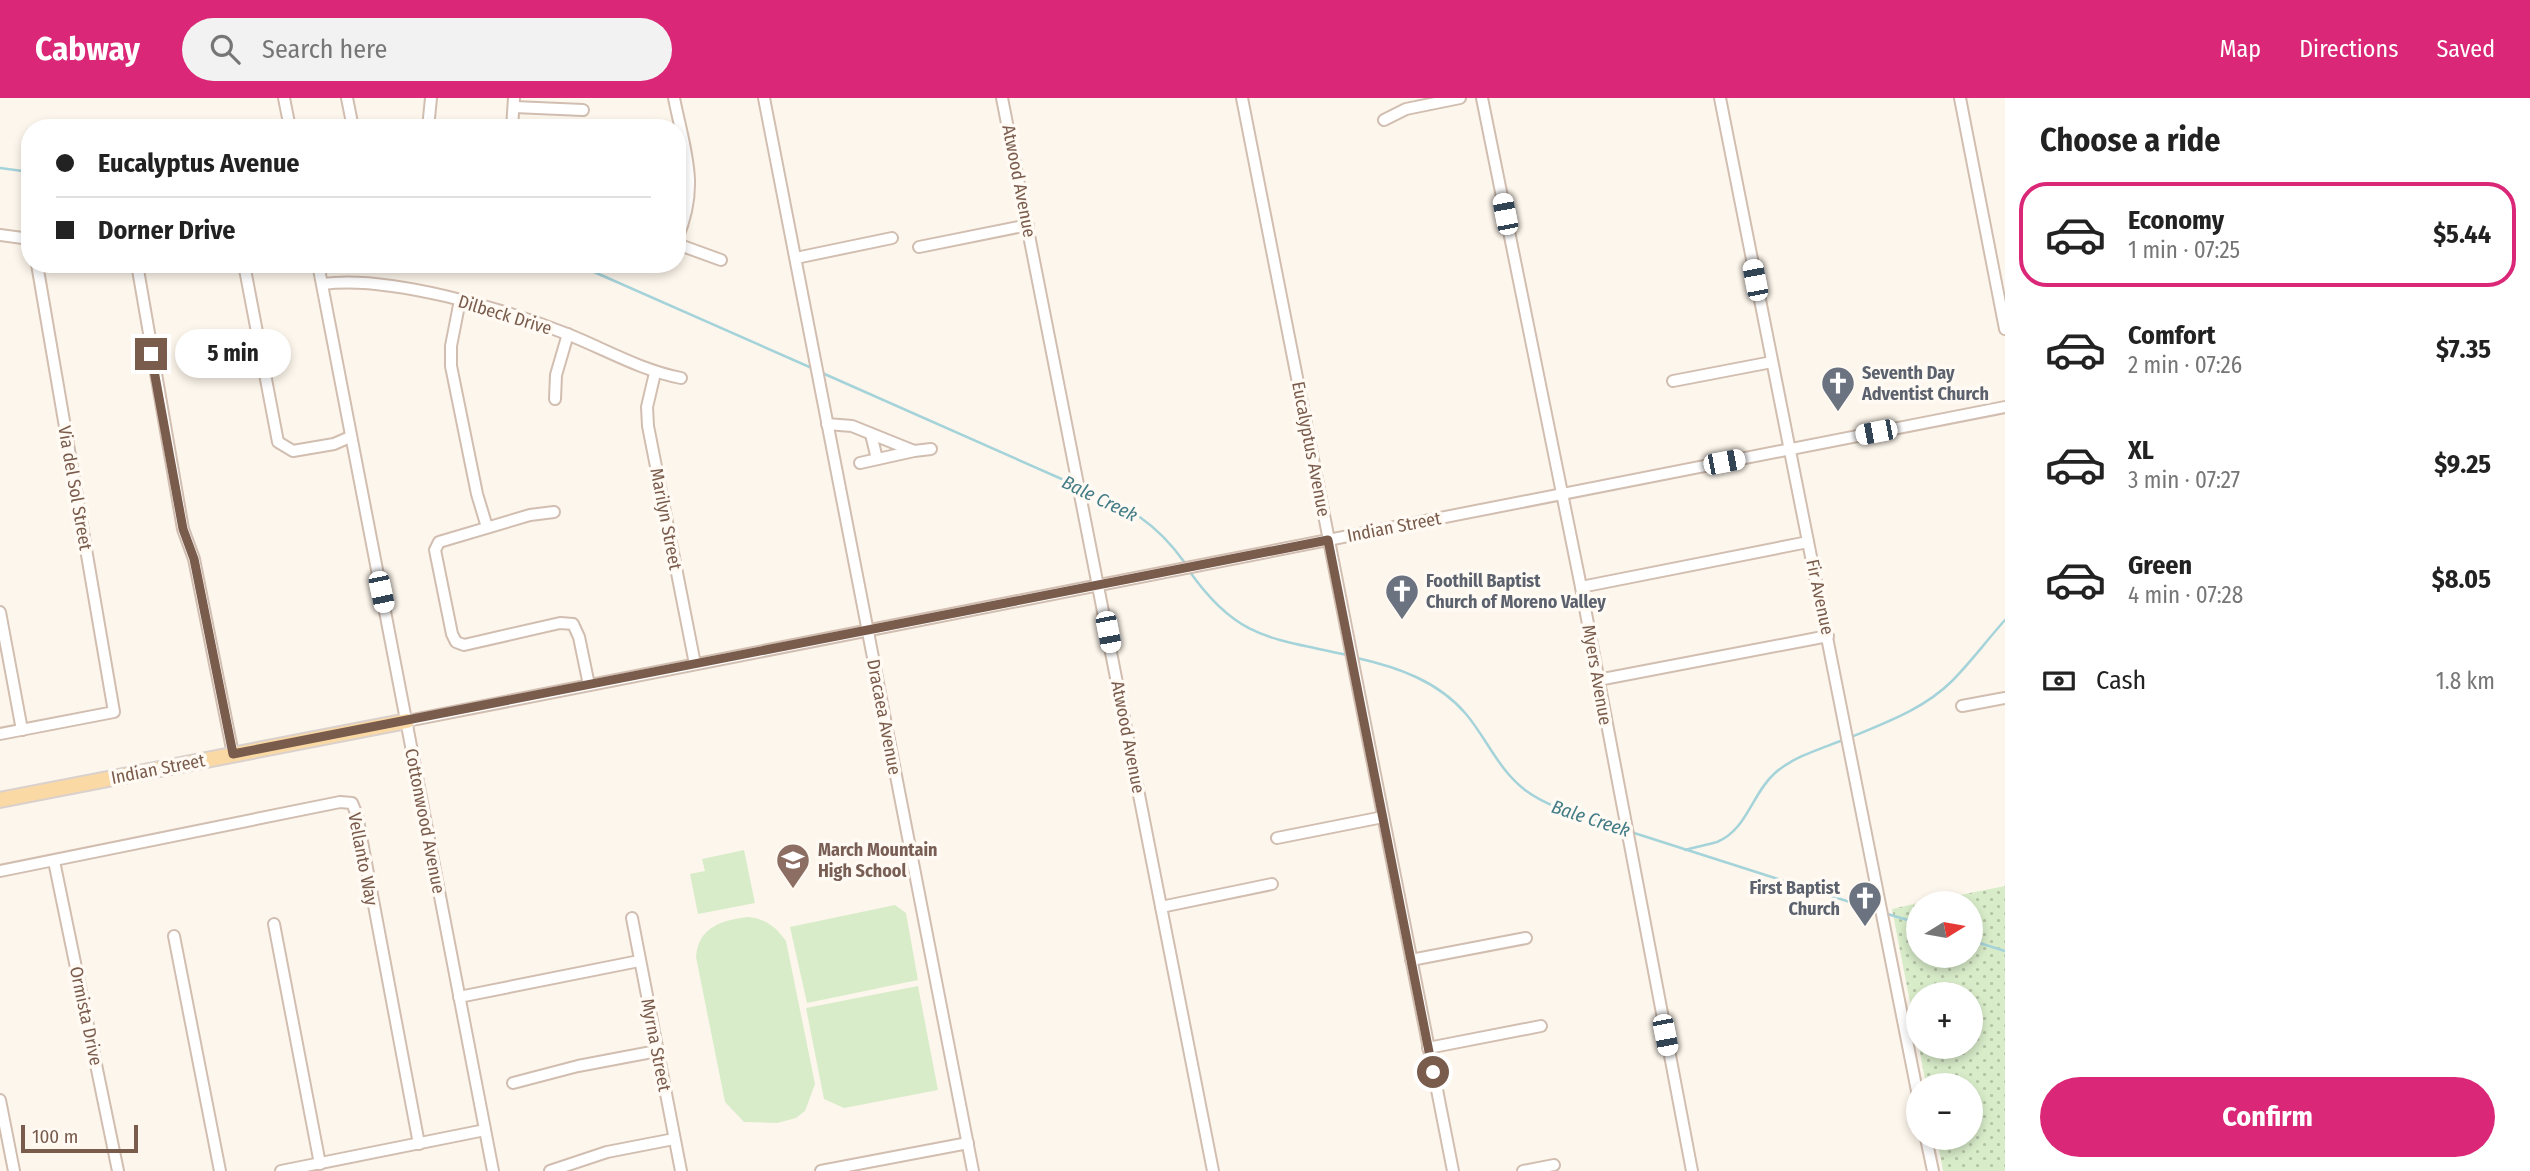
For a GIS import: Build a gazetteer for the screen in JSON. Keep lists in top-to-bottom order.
{
  "streets": {
    "main road": ["Indian Street"],
    "street": [
      "Atwood Avenue",
      "Dilbeck Drive",
      "Eucalyptus Avenue",
      "Via del Sol Street",
      "Marilyn Street",
      "Fir Avenue",
      "Myers Avenue",
      "Dracaea Avenue",
      "Cottonwood Avenue",
      "Vellanto Way",
      "Ormista Drive",
      "Myrna Street"
    ]
  },
  "crossings": [
    ["Atwood Avenue", "Indian Street"],
    ["Dilbeck Drive", "Marilyn Street"],
    ["Dilbeck Drive", "Cottonwood Avenue"],
    ["Eucalyptus Avenue", "Indian Street"],
    ["Marilyn Street", "Indian Street"],
    ["Indian Street", "Fir Avenue"],
    ["Indian Street", "Myers Avenue"],
    ["Indian Street", "Dracaea Avenue"],
    ["Indian Street", "Cottonwood Avenue"],
    ["Vellanto Way", "Ormista Drive"]
  ],
  "water": ["Bale Creek"],
  "places": {
    "church": ["Seventh Day Adventist Church", "Foothill Baptist Church of Moreno Valley", "First Baptist Church"],
    "school or university": ["March Mountain High School"]
  },
  "scale_bar": "100 m",
  "north": "right",
  "page": {
    "header": "Cabway",
    "search": "Search here",
    "nav": ["Map", "Directions", "Saved"],
    "heading": "Choose a ride",
    "banner": ["Eucalyptus Avenue", "Dorner Drive"],
    "list": [
      {
        "name": "Economy",
        "note": "1 min · 07:25",
        "value": "$5.44"
      },
      {
        "name": "Comfort",
        "note": "2 min · 07:26",
        "value": "$7.35"
      },
      {
        "name": "XL",
        "note": "3 min · 07:27",
        "value": "$9.25"
      },
      {
        "name": "Green",
        "note": "4 min · 07:28",
        "value": "$8.05"
      }
    ],
    "bubble": "5 min",
    "pay": ["Cash", "1.8 km"],
    "map_buttons": ["+", "−"],
    "buttons": "Confirm",
    "scale": "100 m"
  }
}
